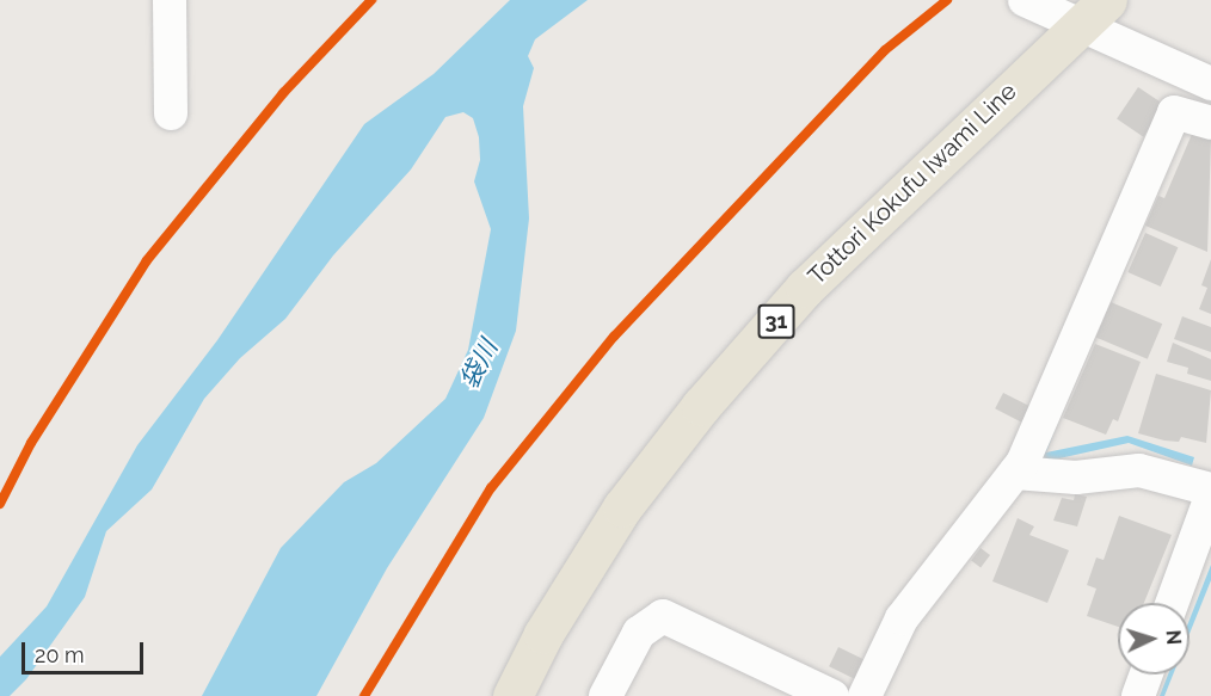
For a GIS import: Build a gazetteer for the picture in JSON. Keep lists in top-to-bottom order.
{
  "streets": {
    "main road": ["Tottori Kokufu Iwami Line", "31"]
  },
  "water": ["袋川"],
  "scale_bar": "20 m",
  "north": "right"
}
